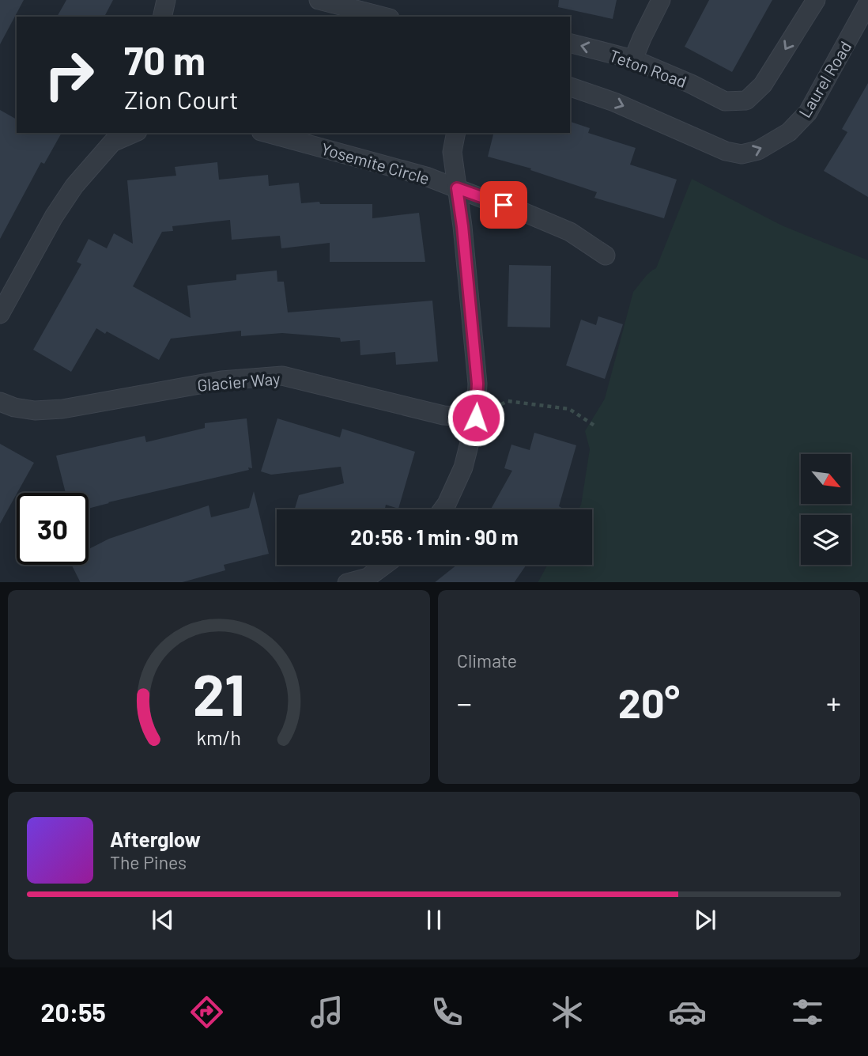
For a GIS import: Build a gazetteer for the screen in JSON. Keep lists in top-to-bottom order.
{
  "streets": {
    "street": [
      "Teton Road",
      "Laurel Road",
      "Yosemite Circle",
      "Glacier Way"
    ]
  },
  "crossings": [
    ["Yosemite Circle", "Glacier Way"]
  ],
  "one_way": ["Teton Road"],
  "north": "bottom right",
  "page": {
    "turn": ["70 m", "Zion Court"],
    "limit": "30",
    "trip": "20:56 · 1 min · 90 m",
    "tile": "Climate",
    "heat": ["−", "20°", "+"],
    "song": ["Afterglow", "The Pines"],
    "tabs": "20:55",
    "gauge": ["21", "km/h"]
  }
}
